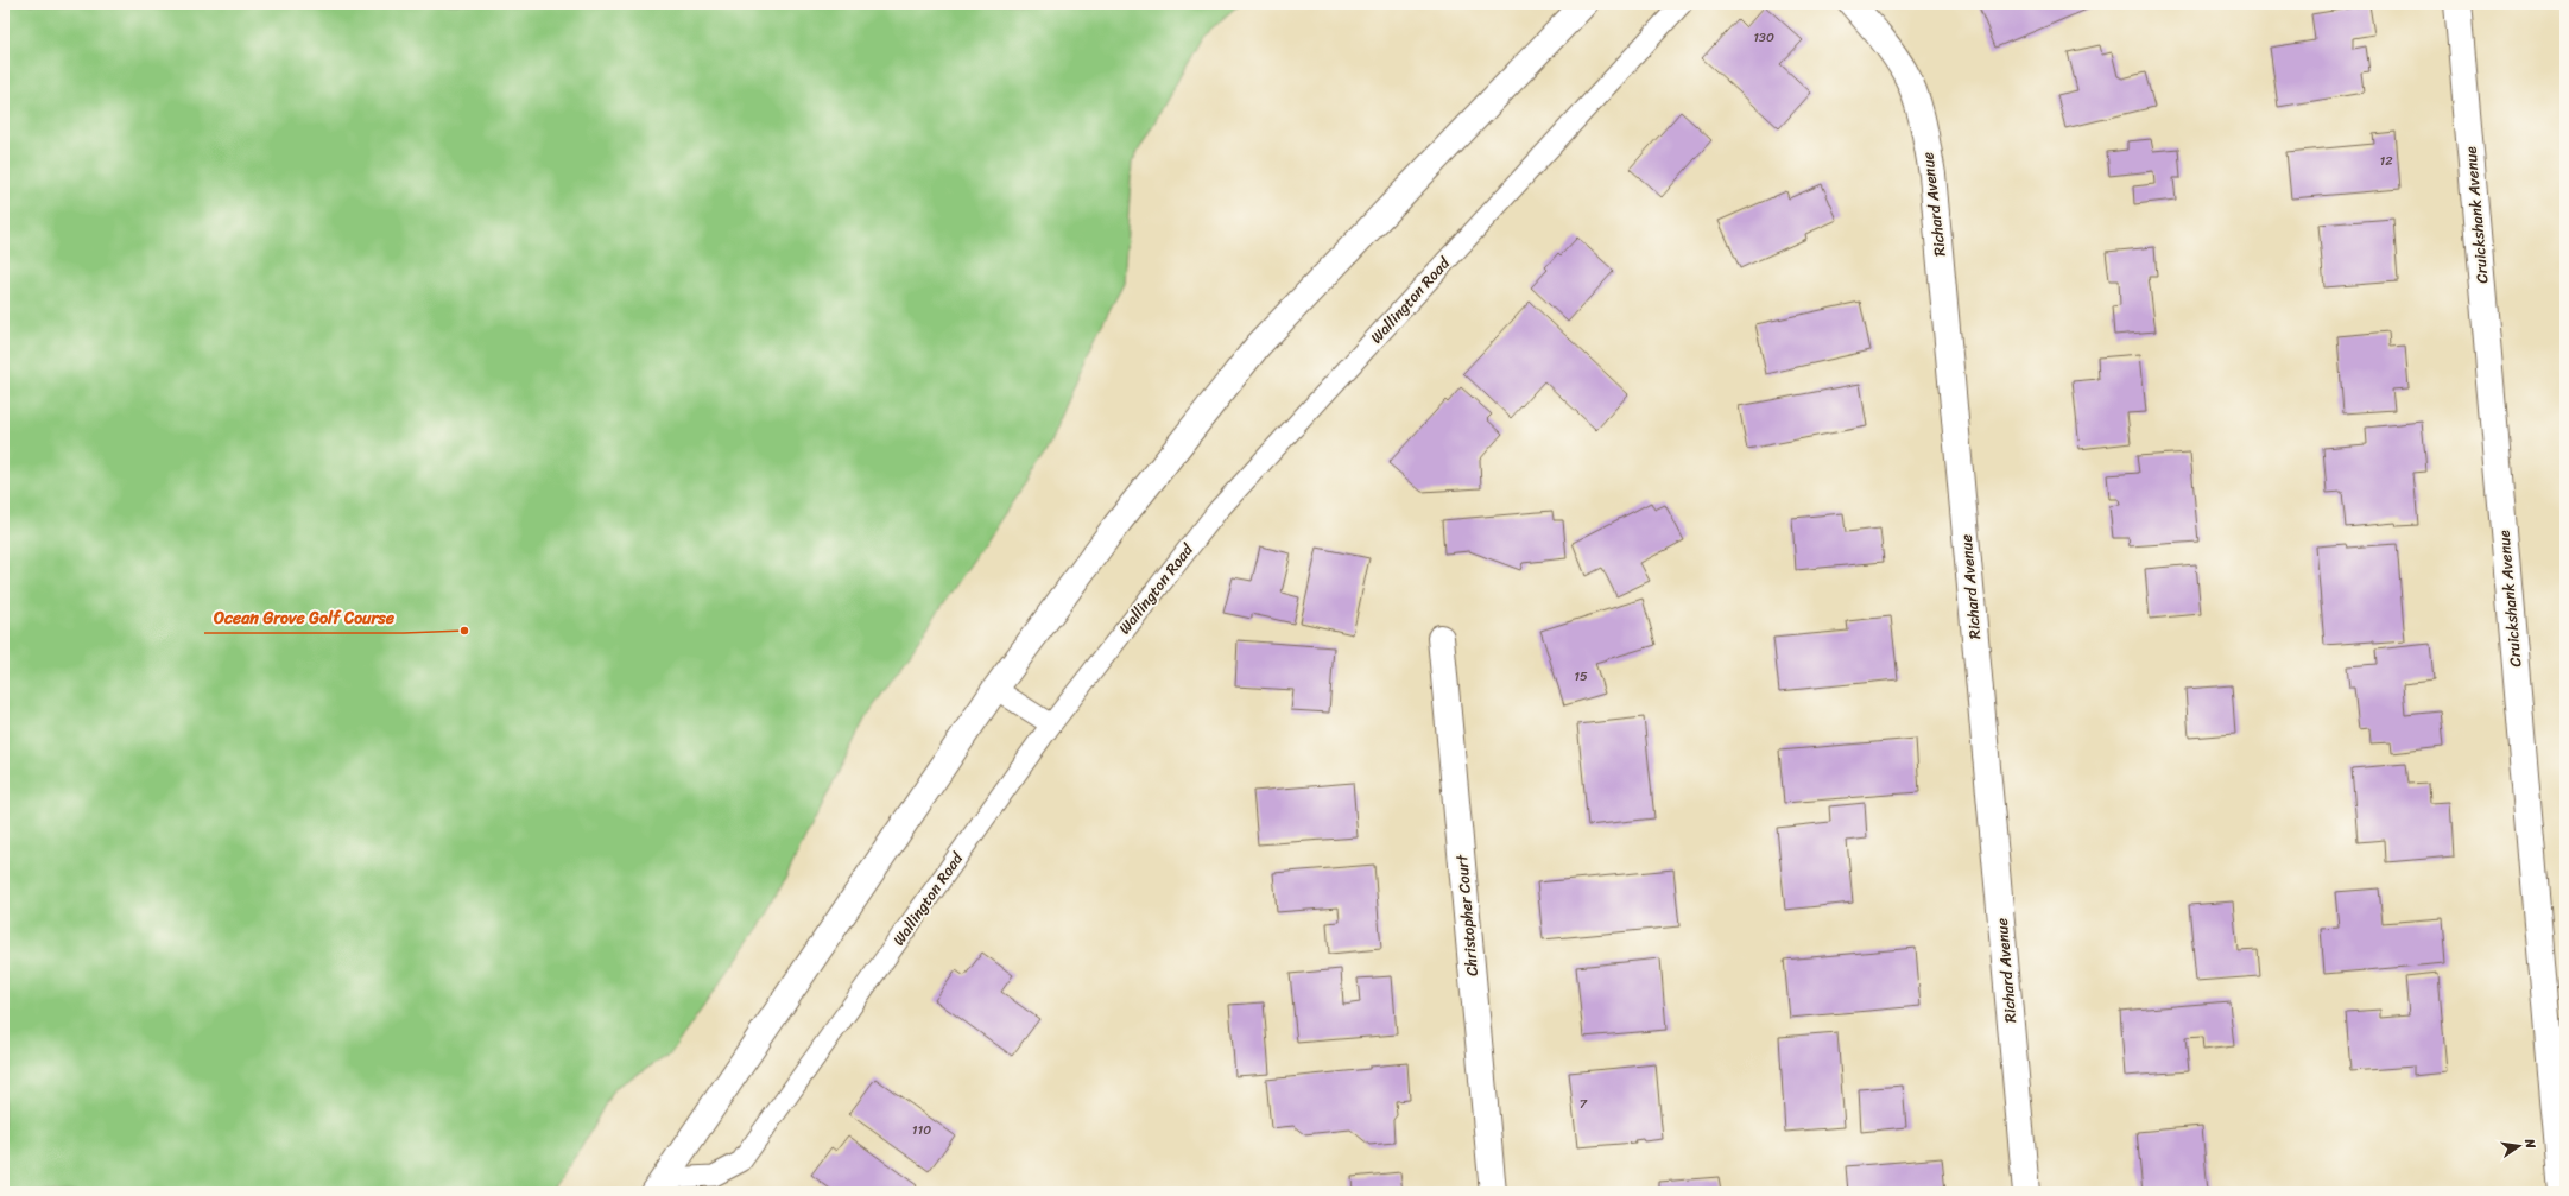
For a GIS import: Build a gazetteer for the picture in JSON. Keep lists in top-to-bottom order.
{
  "streets": {
    "street": [
      "Richard Avenue",
      "Cruickshank Avenue",
      "Wallington Road",
      "Christopher Court"
    ]
  },
  "places": ["Ocean Grove Golf Course"],
  "house_numbers": [
    "130",
    "12",
    "15",
    "7",
    "110"
  ],
  "north": "right"
}
